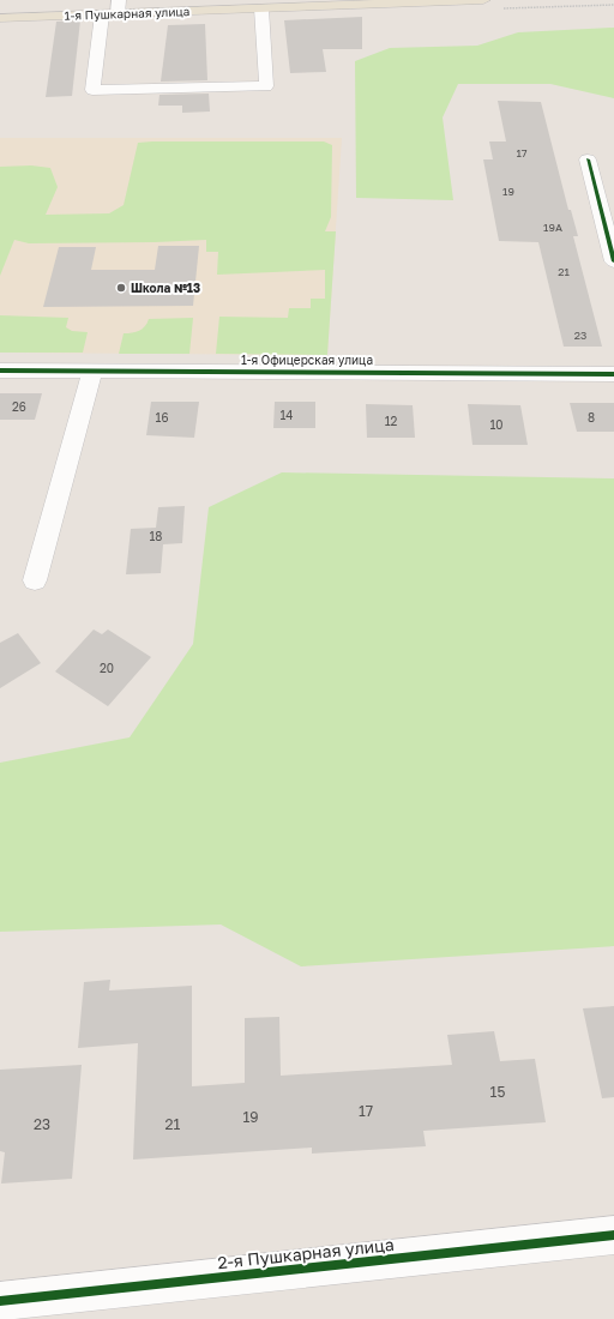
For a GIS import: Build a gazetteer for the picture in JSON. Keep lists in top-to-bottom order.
{
  "streets": {
    "main road": ["1-я Пушкарная улица"],
    "street": ["1-я Офицерская улица", "2-я Пушкарная улица"]
  },
  "places": ["Школа №13"],
  "house_numbers": [
    "17",
    "19",
    "19А",
    "21",
    "23",
    "26",
    "14",
    "16",
    "8",
    "12",
    "10",
    "18",
    "20",
    "15",
    "17",
    "19",
    "23",
    "21"
  ]
}
